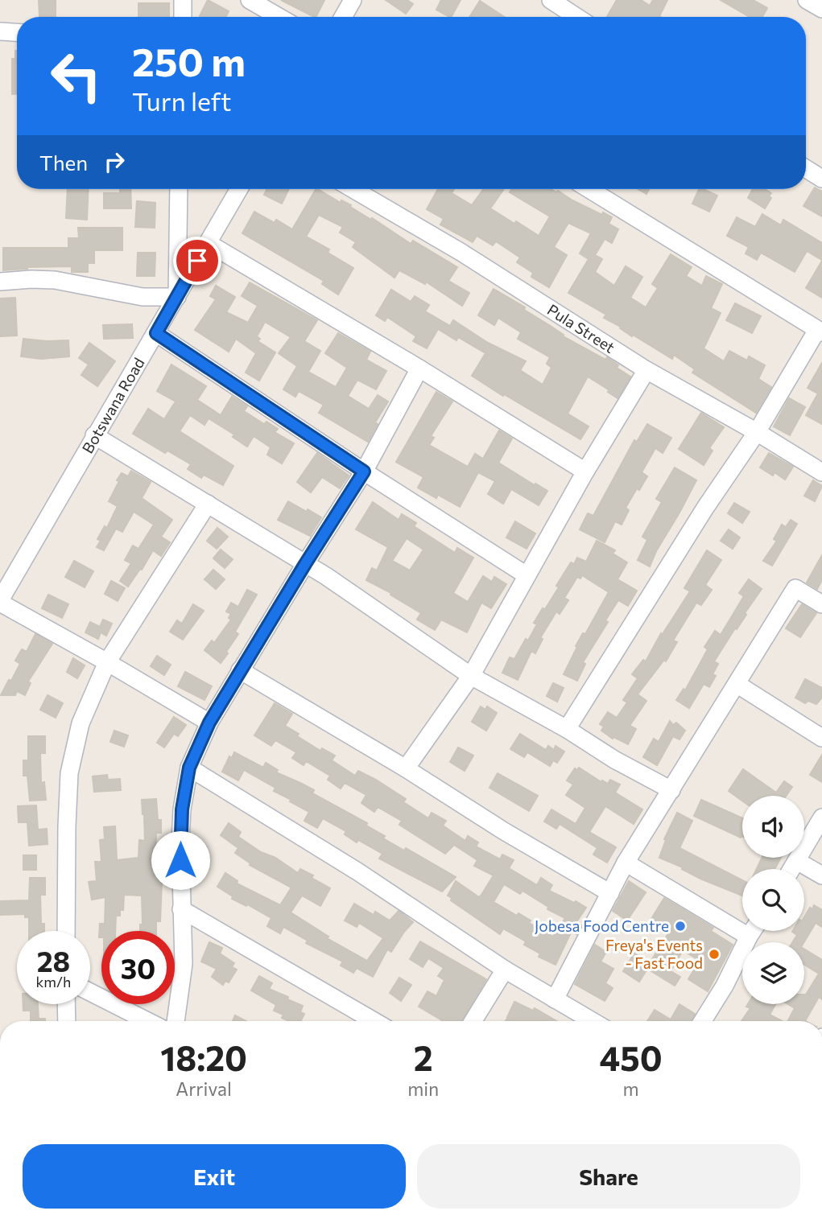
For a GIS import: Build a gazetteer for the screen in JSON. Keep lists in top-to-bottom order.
{
  "streets": {
    "street": ["Pula Street", "Botswana Road"]
  },
  "places": ["Jobesa Food Centre", "Freya's Events - Fast Food"],
  "page": {
    "turn": ["250 m", "Turn left"],
    "then": "Then",
    "speed": "28 km/h",
    "limit": "30",
    "eta": [
      "18:20",
      "Arrival",
      "2",
      "min",
      "450",
      "m"
    ],
    "buttons": ["Exit", "Share"]
  }
}
